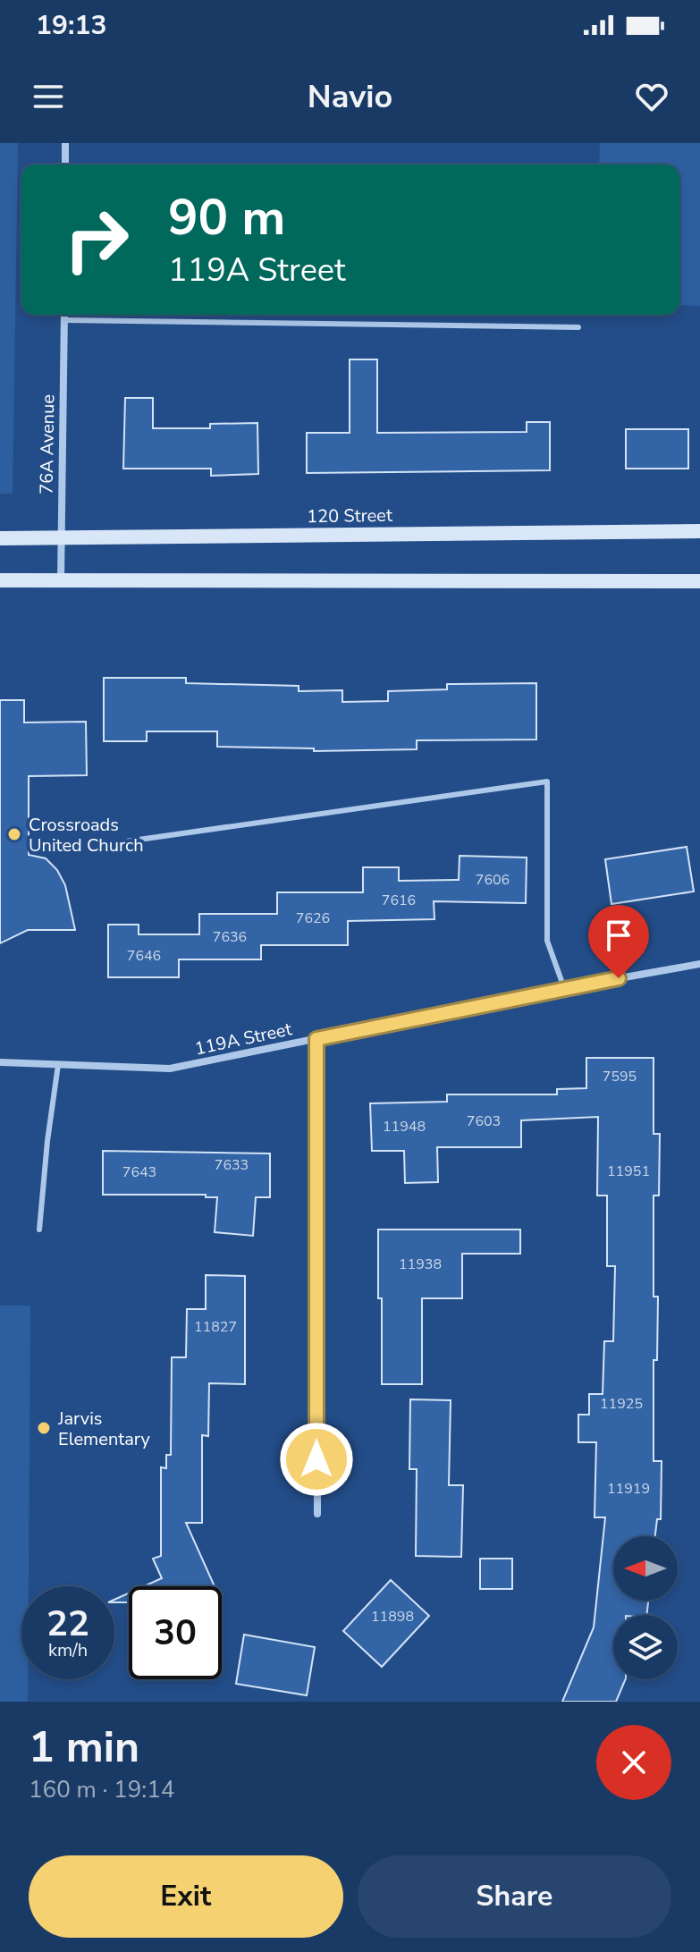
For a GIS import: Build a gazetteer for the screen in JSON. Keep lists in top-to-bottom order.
{
  "streets": {
    "main road": ["120 Street"],
    "street": ["76A Avenue", "119A Street"]
  },
  "crossings": [
    ["76A Avenue", "120 Street"]
  ],
  "places": ["Crossroads United Church", "Jarvis Elementary"],
  "house_numbers": [
    "7606",
    "7616",
    "7626",
    "7636",
    "7646",
    "7595",
    "7603",
    "11948",
    "7633",
    "11951",
    "7643",
    "11938",
    "11827",
    "11925",
    "11919",
    "11898"
  ],
  "north": "left",
  "page": {
    "status": "19:13",
    "header": "Navio",
    "turn": ["90 m", "119A Street"],
    "speed": "22 km/h",
    "limit": "30",
    "heading": ["1 min", "160 m · 19:14"],
    "buttons": ["Exit", "Share"]
  }
}
